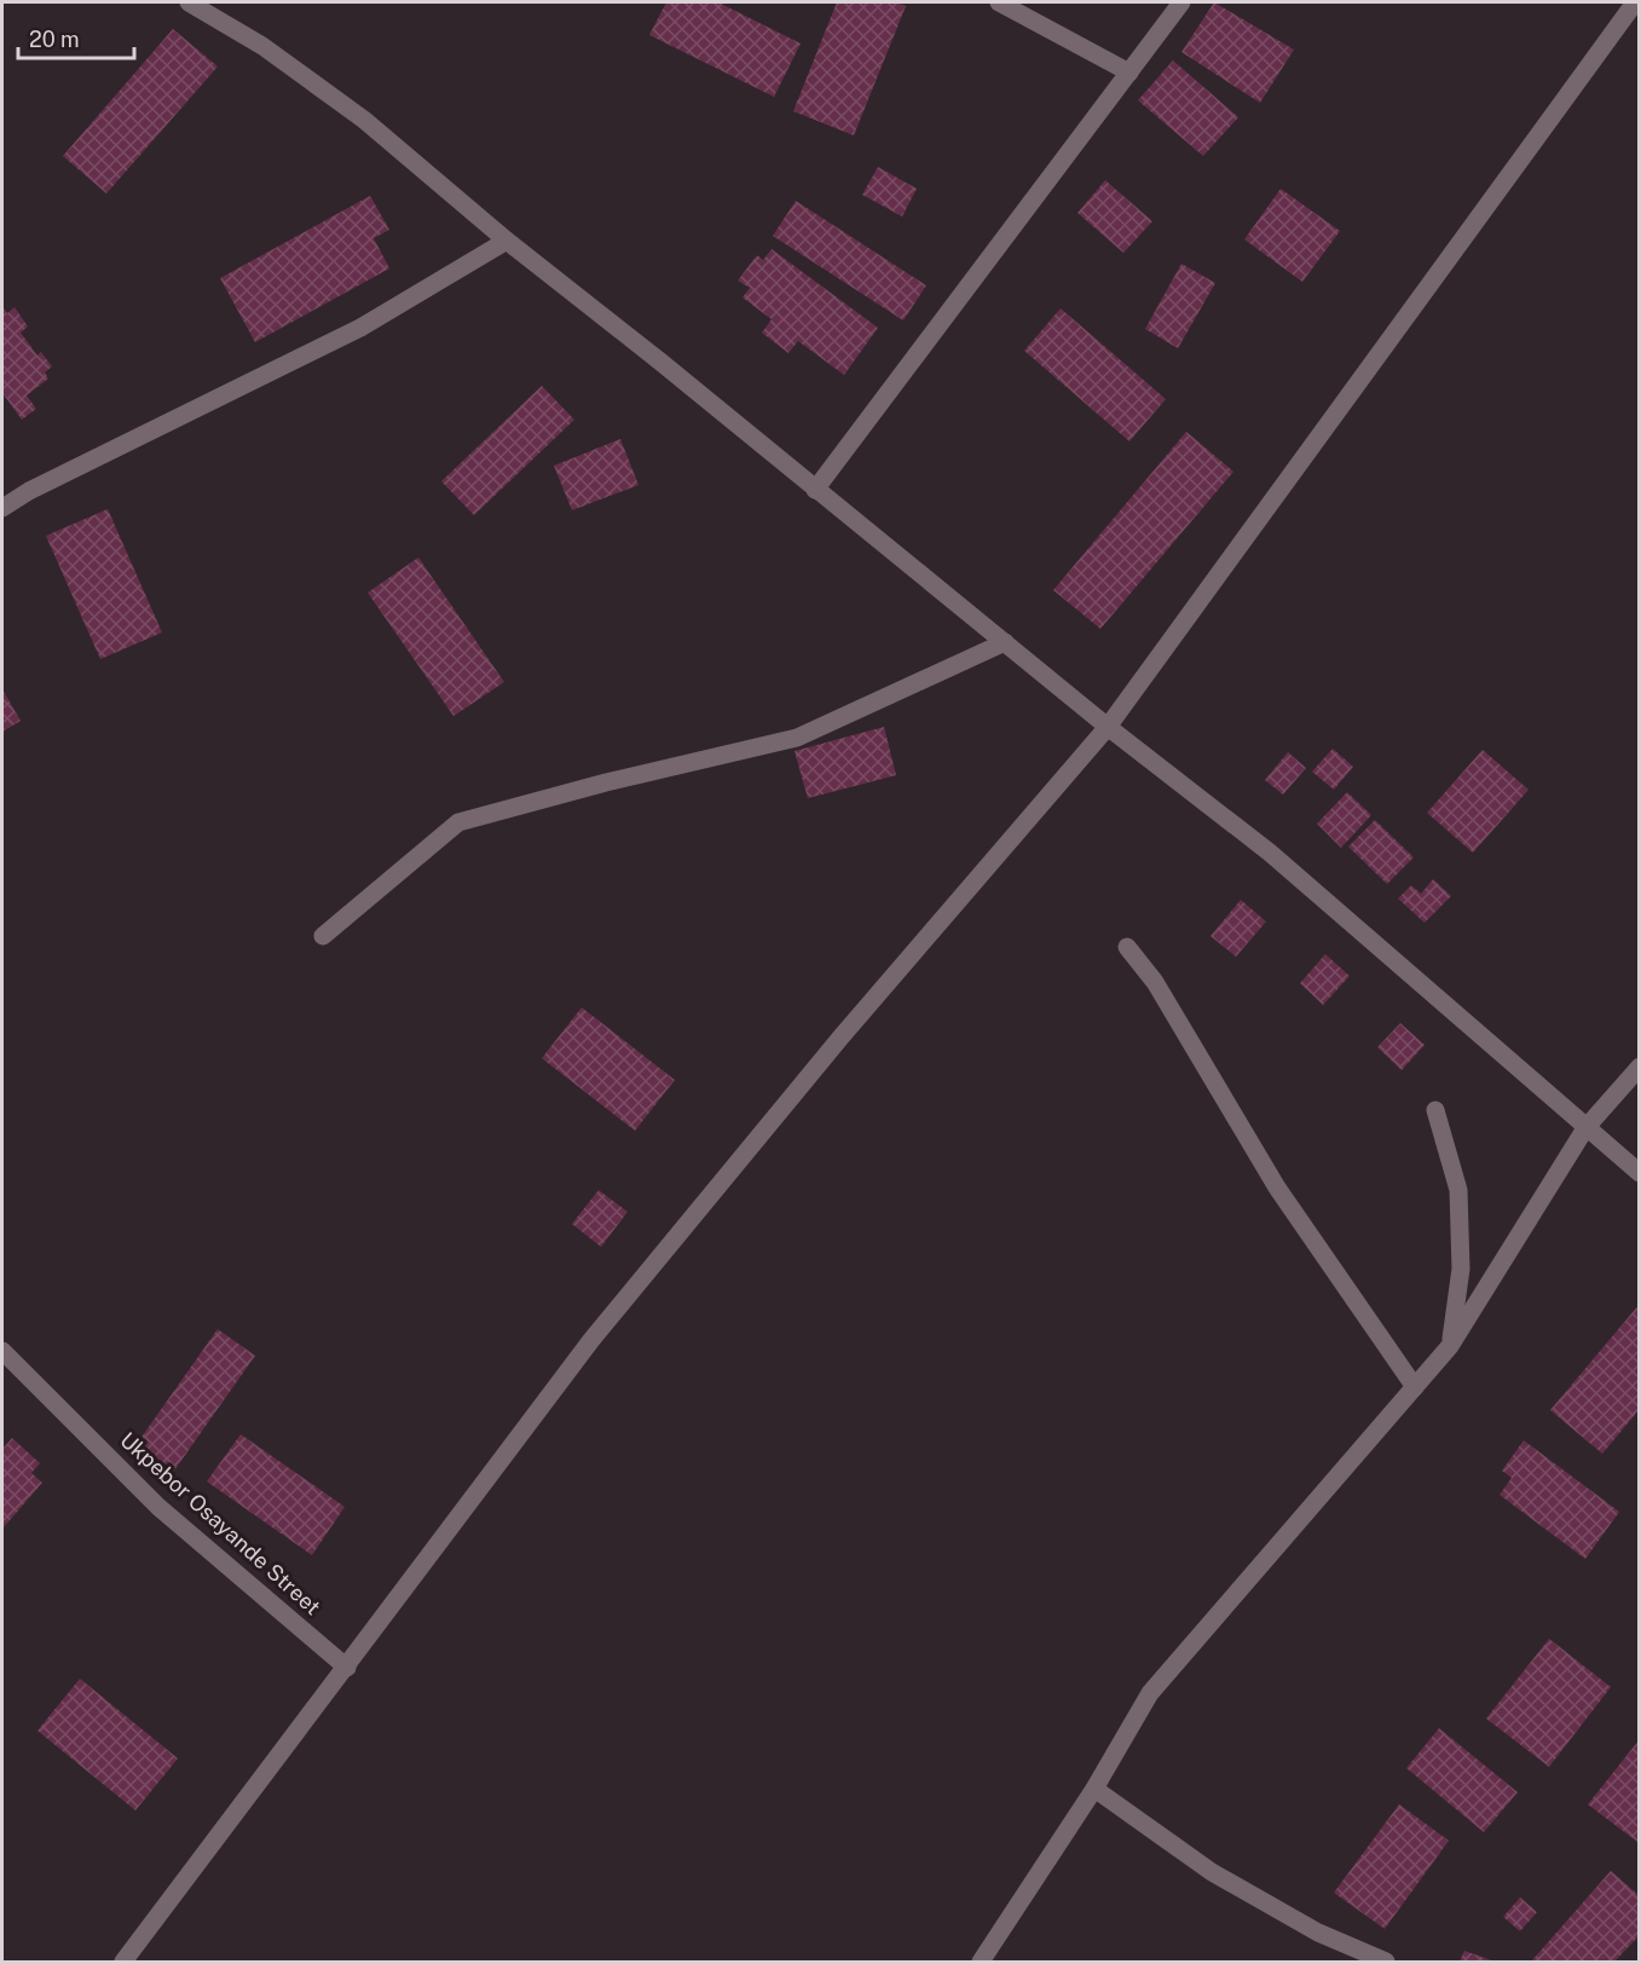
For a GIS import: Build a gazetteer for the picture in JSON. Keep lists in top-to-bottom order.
{
  "streets": {
    "street": ["Ukpebor Osayande Street"]
  },
  "scale_bar": "20 m"
}
